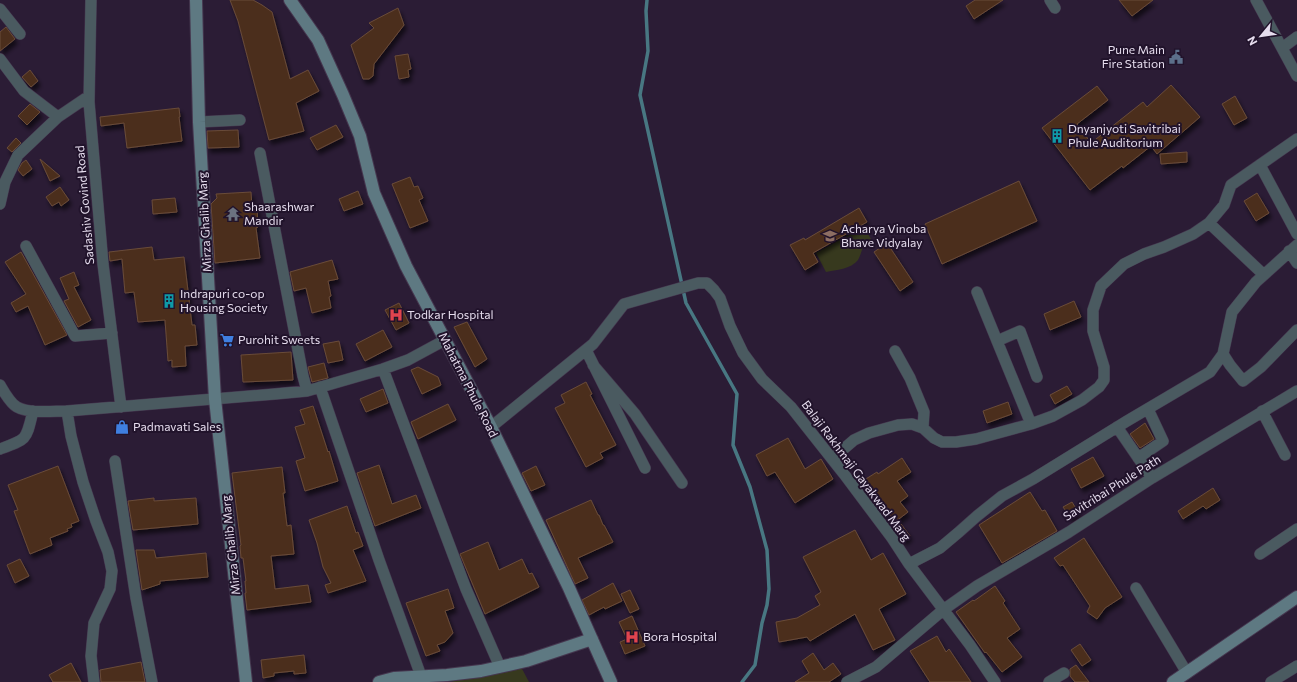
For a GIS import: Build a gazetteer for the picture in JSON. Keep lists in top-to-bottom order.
{
  "streets": {
    "street": [
      "Sadashiv Govind Road",
      "Mirza Ghalib Marg",
      "Mahatma Phule Road",
      "Balaji Rakhmaji Gayakwad Marg",
      "Savitribai Phule Path"
    ]
  },
  "crossings": [
    ["Balaji Rakhmaji Gayakwad Marg", "Savitribai Phule Path"]
  ],
  "places": {
    "public building": ["Pune Main Fire Station"],
    "building": ["Dnyanjyoti Savitribai Phule Auditorium", "Indrapuri co-op Housing Society"],
    "temple": ["Shaarashwar Mandir"],
    "school or university": ["Acharya Vinoba Bhave Vidyalay"],
    "hospital": ["Todkar Hospital", "Bora Hospital"],
    "supermarket": ["Purohit Sweets"],
    "shop": ["Padmavati Sales"]
  },
  "north": "bottom left"
}
